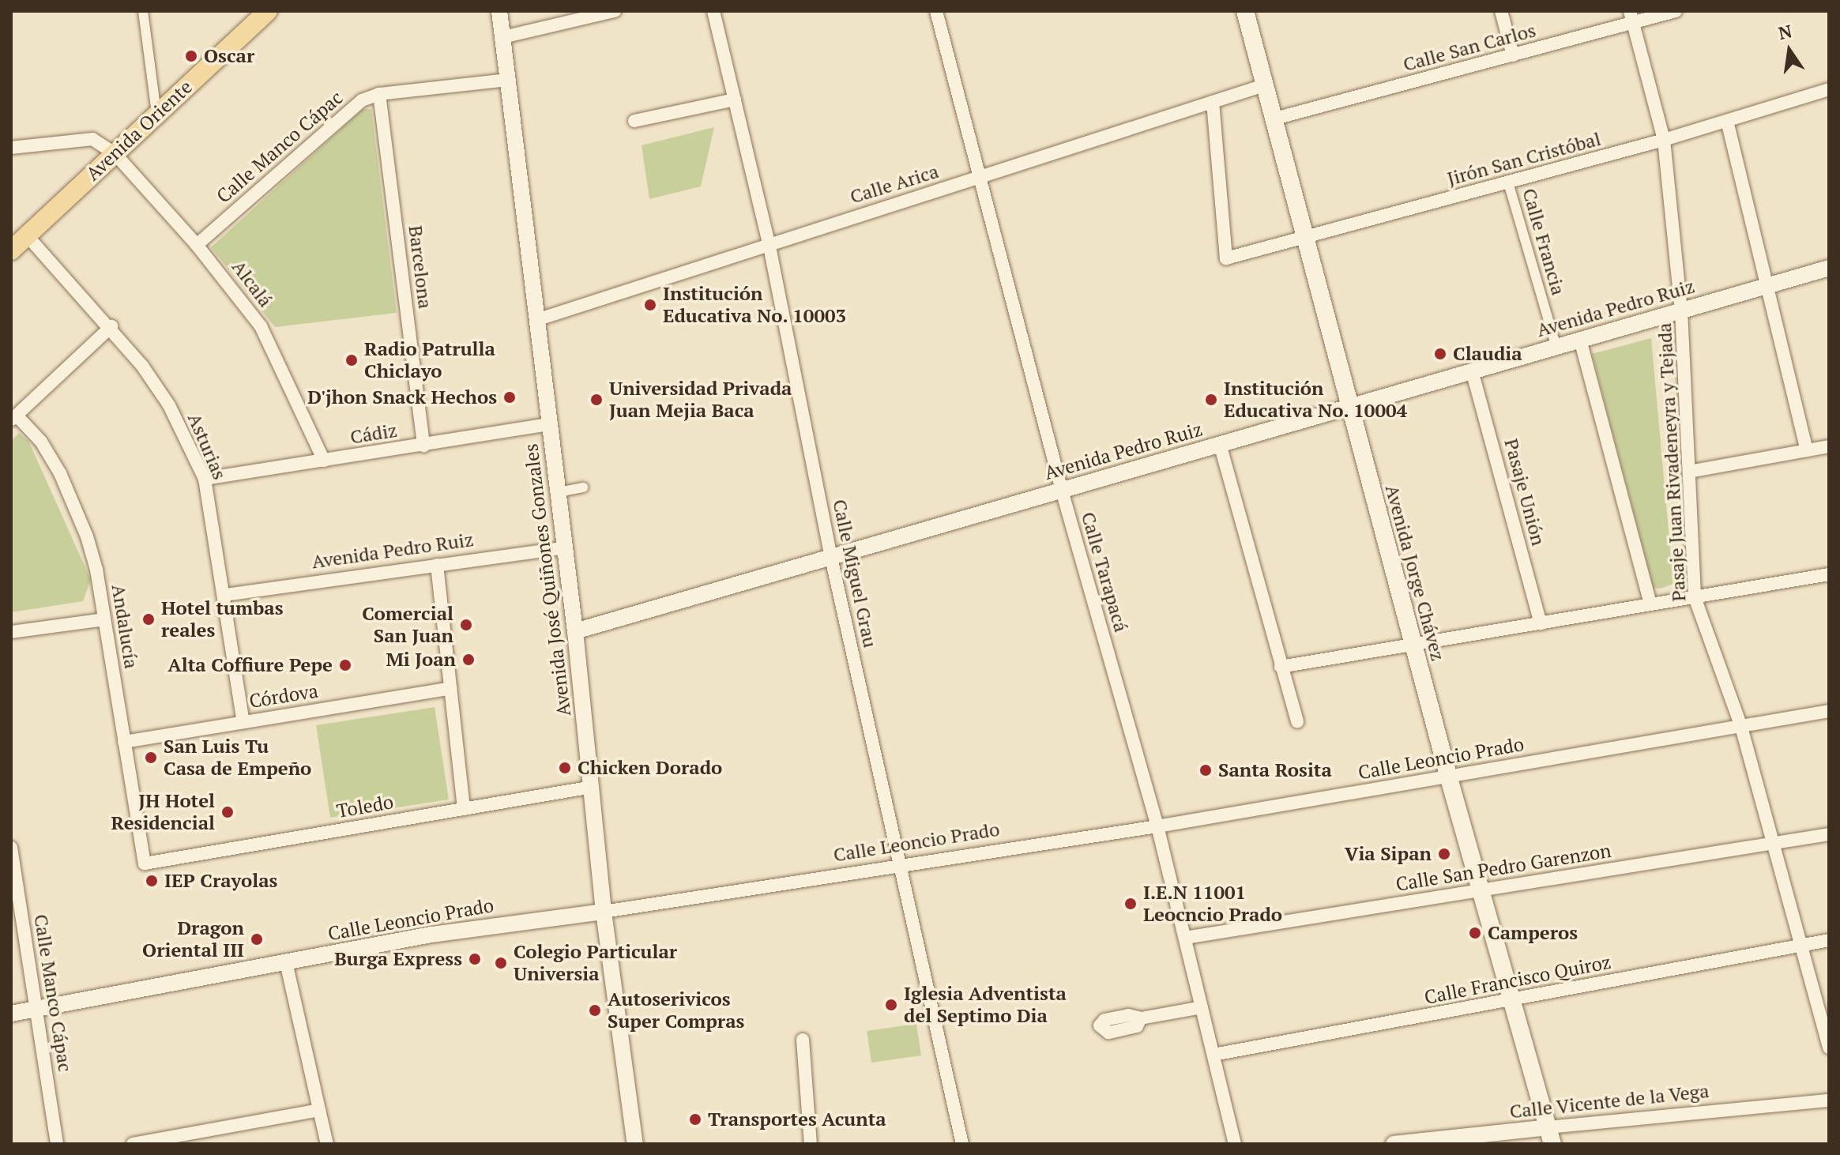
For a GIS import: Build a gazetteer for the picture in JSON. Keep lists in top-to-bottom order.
{
  "streets": {
    "main road": ["Avenida Oriente", "Avenida Jorge Chávez"],
    "street": [
      "Calle San Carlos",
      "Calle Manco Cápac",
      "Jirón San Cristóbal",
      "Calle Arica",
      "Calle Francia",
      "Barcelona",
      "Alcalá",
      "Avenida Pedro Ruiz",
      "Cádiz",
      "Asturias",
      "Pasaje Juan Rivadeneyra y Tejada",
      "Pasaje Unión",
      "Calle Tarapacá",
      "Calle Miguel Grau",
      "Avenida José Quiñones Gonzales",
      "Andalucía",
      "Córdova",
      "Calle Leoncio Prado",
      "Toledo",
      "Calle San Pedro Garenzon",
      "Calle Francisco Quiroz",
      "Calle Vicente de la Vega"
    ]
  },
  "crossings": [
    ["Calle San Carlos", "Pasaje Juan Rivadeneyra y Tejada"],
    ["Calle San Carlos", "Avenida Jorge Chávez"],
    ["Avenida Oriente", "Alcalá"],
    ["Avenida Oriente", "Asturias"],
    ["Calle Manco Cápac", "Barcelona"],
    ["Calle Manco Cápac", "Alcalá"],
    ["Calle Manco Cápac", "Avenida José Quiñones Gonzales"],
    ["Calle Manco Cápac", "Calle Leoncio Prado"],
    ["Jirón San Cristóbal", "Calle Arica"],
    ["Jirón San Cristóbal", "Calle Francia"],
    ["Jirón San Cristóbal", "Pasaje Juan Rivadeneyra y Tejada"],
    ["Jirón San Cristóbal", "Avenida Jorge Chávez"],
    ["Calle Arica", "Calle Tarapacá"],
    ["Calle Arica", "Avenida Jorge Chávez"],
    ["Calle Arica", "Calle Miguel Grau"],
    ["Calle Arica", "Avenida José Quiñones Gonzales"],
    ["Calle Francia", "Avenida Pedro Ruiz"],
    ["Barcelona", "Cádiz"],
    ["Alcalá", "Cádiz"],
    ["Avenida Pedro Ruiz", "Asturias"],
    ["Avenida Pedro Ruiz", "Pasaje Juan Rivadeneyra y Tejada"],
    ["Avenida Pedro Ruiz", "Pasaje Unión"],
    ["Avenida Pedro Ruiz", "Calle Tarapacá"],
    ["Avenida Pedro Ruiz", "Avenida Jorge Chávez"],
    ["Avenida Pedro Ruiz", "Calle Miguel Grau"],
    ["Avenida Pedro Ruiz", "Avenida José Quiñones Gonzales"],
    ["Cádiz", "Asturias"],
    ["Cádiz", "Avenida José Quiñones Gonzales"],
    ["Asturias", "Córdova"],
    ["Pasaje Juan Rivadeneyra y Tejada", "Calle Leoncio Prado"],
    ["Pasaje Juan Rivadeneyra y Tejada", "Calle San Pedro Garenzon"],
    ["Pasaje Juan Rivadeneyra y Tejada", "Calle Francisco Quiroz"],
    ["Calle Tarapacá", "Calle Leoncio Prado"],
    ["Calle Tarapacá", "Calle San Pedro Garenzon"],
    ["Calle Tarapacá", "Calle Francisco Quiroz"],
    ["Avenida Jorge Chávez", "Calle Leoncio Prado"],
    ["Avenida Jorge Chávez", "Calle San Pedro Garenzon"],
    ["Avenida Jorge Chávez", "Calle Francisco Quiroz"],
    ["Avenida Jorge Chávez", "Calle Vicente de la Vega"],
    ["Calle Miguel Grau", "Calle Leoncio Prado"],
    ["Avenida José Quiñones Gonzales", "Calle Leoncio Prado"],
    ["Avenida José Quiñones Gonzales", "Toledo"],
    ["Andalucía", "Córdova"],
    ["Andalucía", "Toledo"]
  ],
  "places": [
    "Oscar",
    "Institución Educativa No. 10003",
    "Claudia",
    "Radio Patrulla Chiclayo",
    "D'jhon Snack Hechos",
    "Universidad Privada Juan Mejia Baca",
    "Institución Educativa No. 10004",
    "Hotel tumbas reales",
    "Comercial San Juan",
    "Mi Joan",
    "Alta Coffiure Pepe",
    "San Luis Tu Casa de Empeño",
    "Chicken Dorado",
    "Santa Rosita",
    "JH Hotel Residencial",
    "Via Sipan",
    "IEP Crayolas",
    "I.E.N 11001 Leocncio Prado",
    "Camperos",
    "Dragon Oriental III",
    "Burga Express",
    "Colegio Particular Universia",
    "Iglesia Adventista del Septimo Dia",
    "Autoserivicos Super Compras",
    "Transportes Acunta"
  ],
  "north": "top"
}
